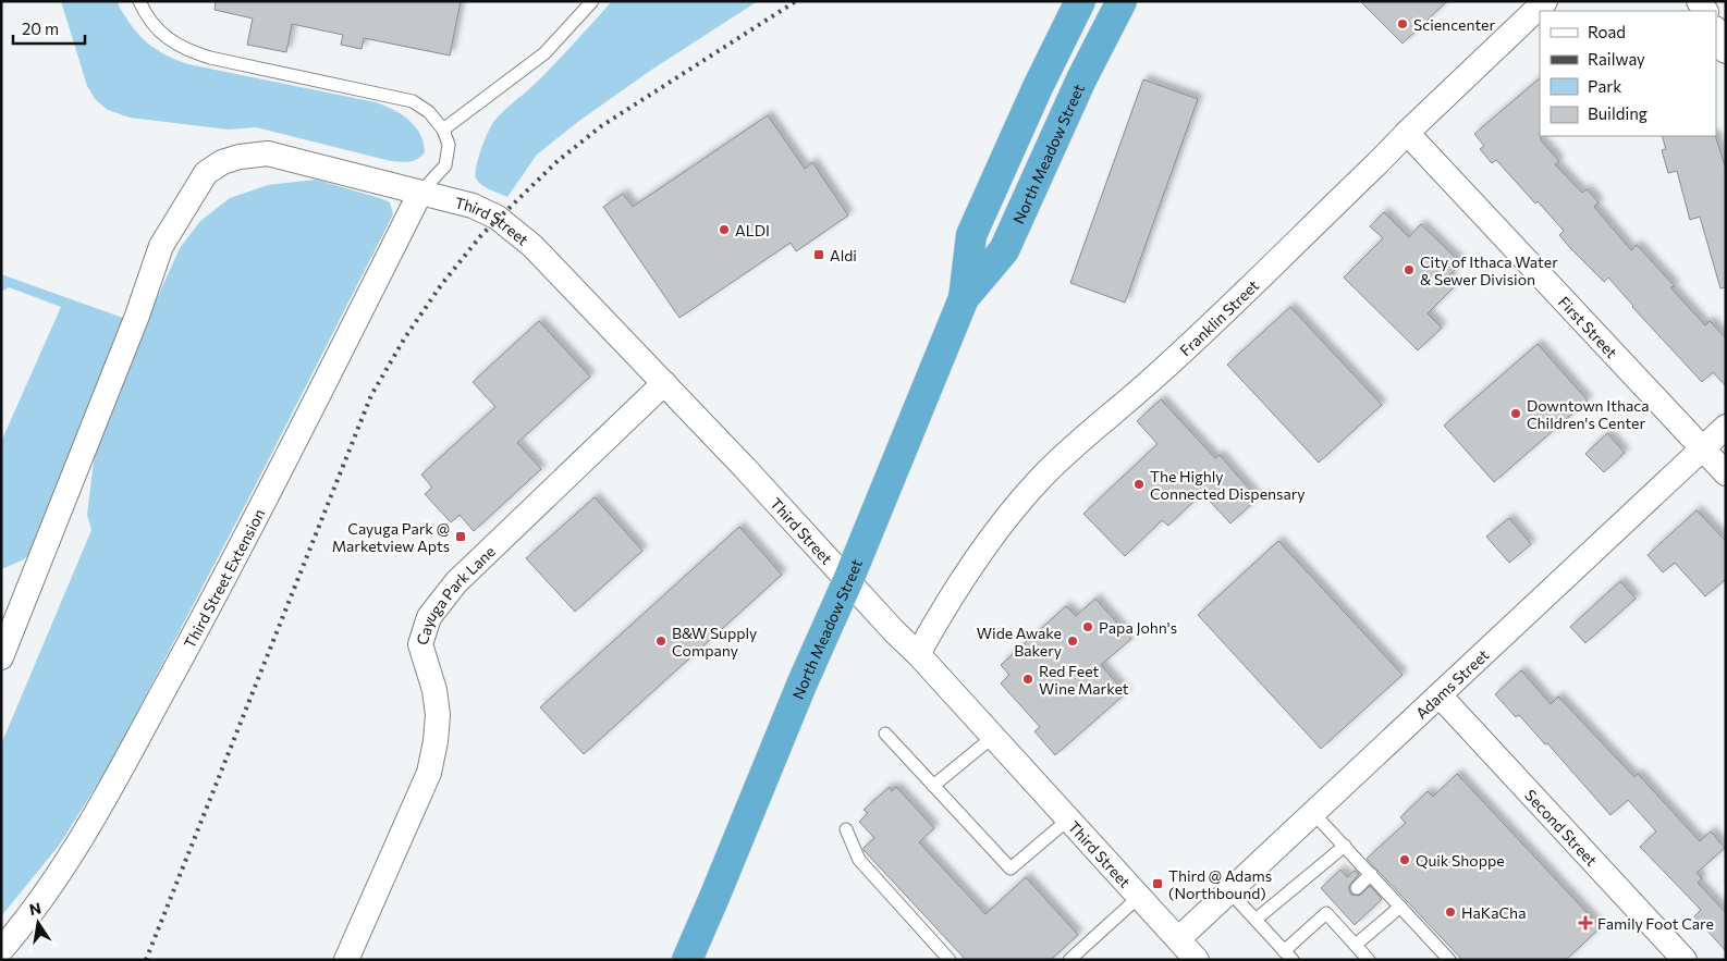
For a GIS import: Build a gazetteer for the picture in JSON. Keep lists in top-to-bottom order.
{
  "streets": {
    "highway": ["North Meadow Street"],
    "street": [
      "Third Street",
      "Franklin Street",
      "First Street",
      "Third Street Extension",
      "Cayuga Park Lane",
      "Adams Street",
      "Second Street"
    ]
  },
  "crossings": [
    ["North Meadow Street", "Third Street"],
    ["Third Street", "Franklin Street"],
    ["Third Street", "Third Street Extension"],
    ["Third Street", "Cayuga Park Lane"],
    ["Third Street", "Adams Street"],
    ["Franklin Street", "First Street"],
    ["First Street", "Adams Street"],
    ["Adams Street", "Second Street"]
  ],
  "places": {
    "other": [
      "Sciencenter",
      "ALDI",
      "City of Ithaca Water & Sewer Division",
      "Downtown Ithaca Children's Center",
      "The Highly Connected Dispensary",
      "Papa John's",
      "B&W Supply Company",
      "Wide Awake Bakery",
      "Red Feet Wine Market",
      "Quik Shoppe",
      "HaKaCha"
    ],
    "transit": ["Aldi", "Cayuga Park @ Marketview Apts", "Third @ Adams (Northbound)"],
    "health": ["Family Foot Care"]
  },
  "legend": [
    "Road",
    "Railway",
    "Park",
    "Building"
  ],
  "scale_bar": "20 m",
  "north": "top"
}
